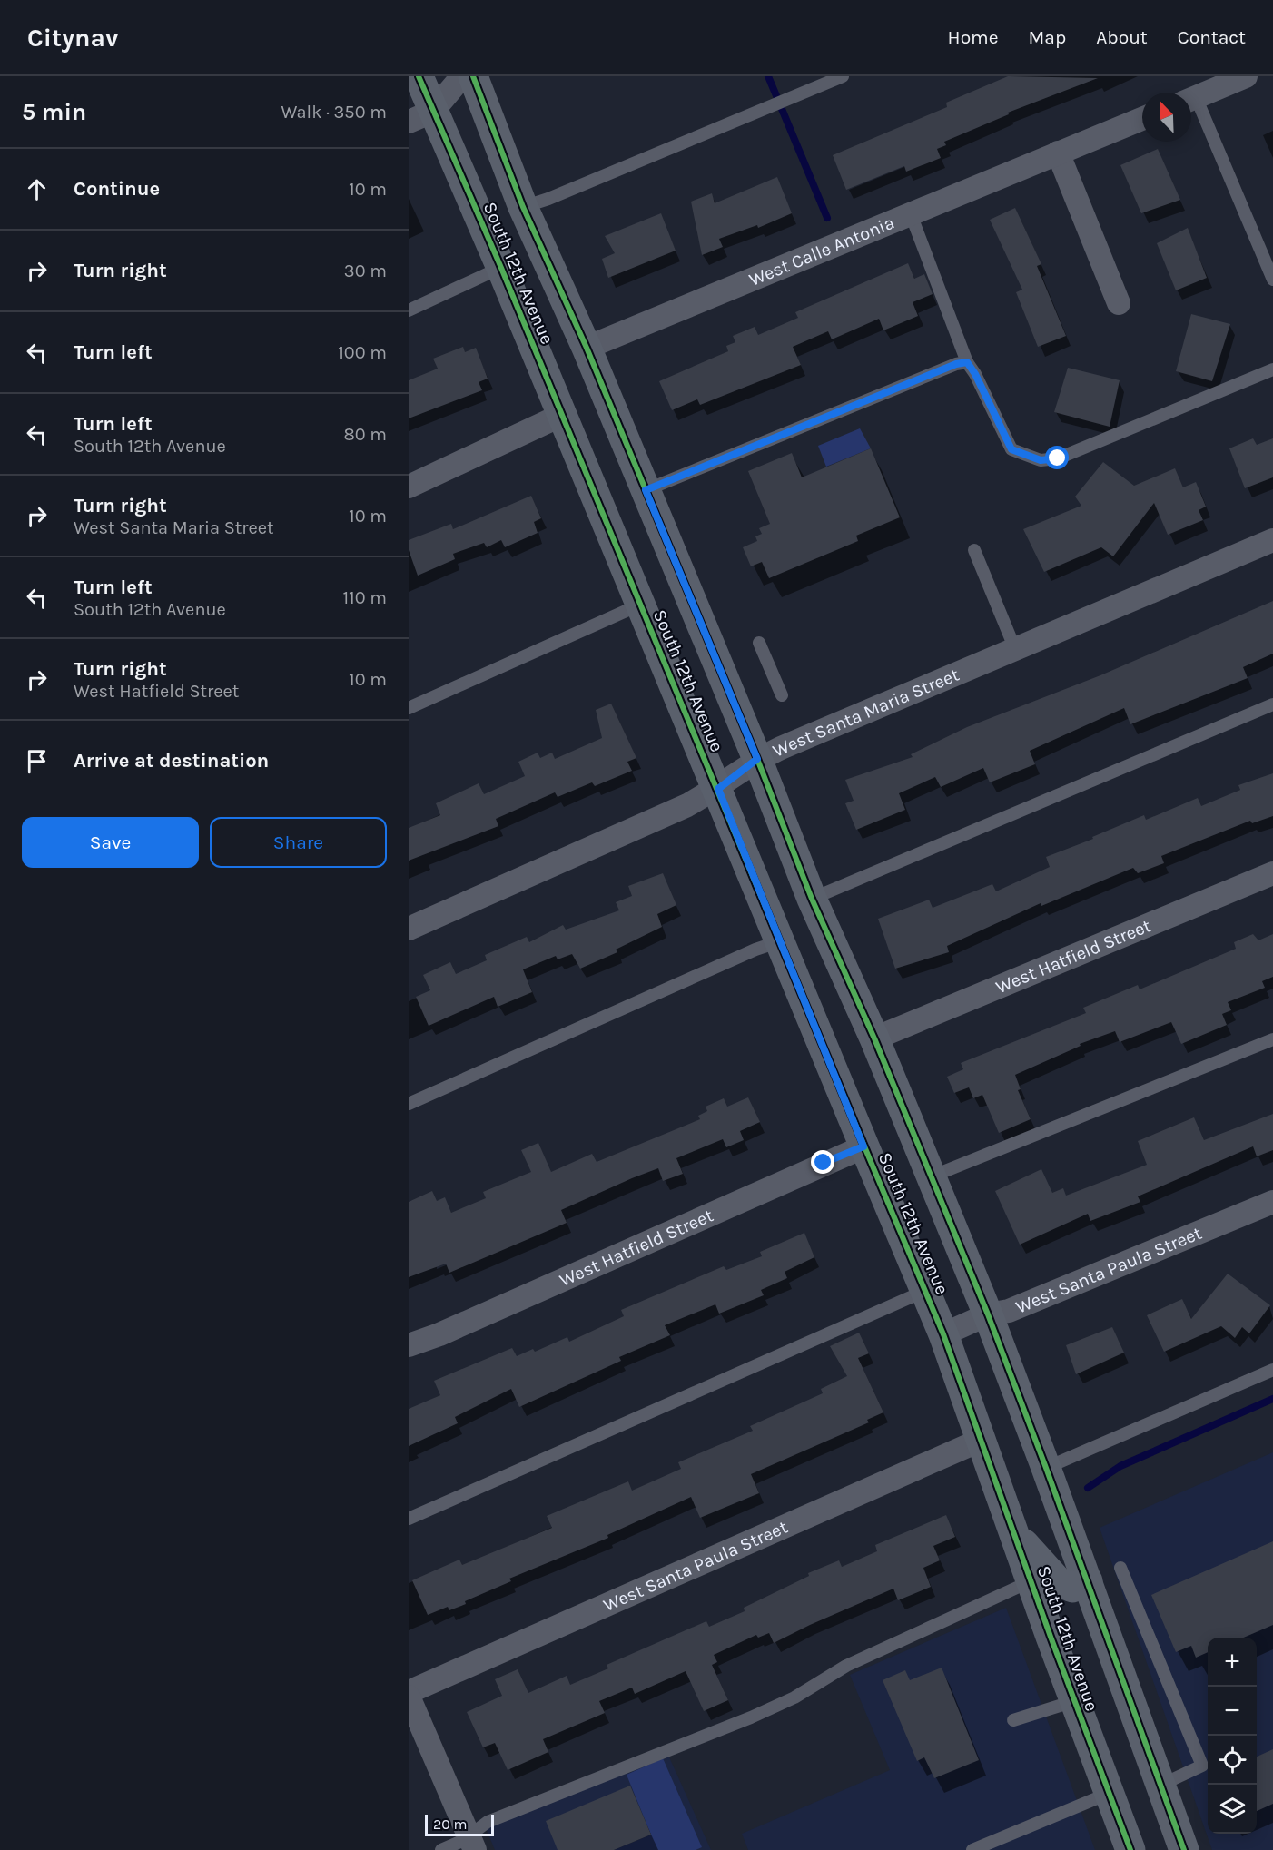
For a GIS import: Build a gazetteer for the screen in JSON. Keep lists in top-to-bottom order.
{
  "streets": {
    "main road": ["South 12th Avenue"],
    "street": [
      "West Calle Antonia",
      "West Santa Maria Street",
      "West Hatfield Street",
      "West Santa Paula Street"
    ]
  },
  "crossings": [
    ["West Calle Antonia", "South 12th Avenue"],
    ["South 12th Avenue", "West Santa Maria Street"],
    ["South 12th Avenue", "West Hatfield Street"],
    ["South 12th Avenue", "West Santa Paula Street"]
  ],
  "scale_bar": "20 m",
  "north": "top left",
  "page": {
    "header": "Citynav",
    "nav": [
      "Home",
      "Map",
      "About",
      "Contact"
    ],
    "heading": ["5 min", "Walk · 350 m"],
    "list": [
      ["Continue", "10 m"],
      ["Turn right", "30 m"],
      ["Turn left", "100 m"],
      ["Turn left", "South 12th Avenue", "80 m"],
      ["Turn right", "West Santa Maria Street", "10 m"],
      ["Turn left", "South 12th Avenue", "110 m"],
      ["Turn right", "West Hatfield Street", "10 m"],
      "Arrive at destination"
    ],
    "buttons": ["Save", "Share"],
    "map_buttons": ["+", "−"],
    "scale": "20 m"
  }
}
